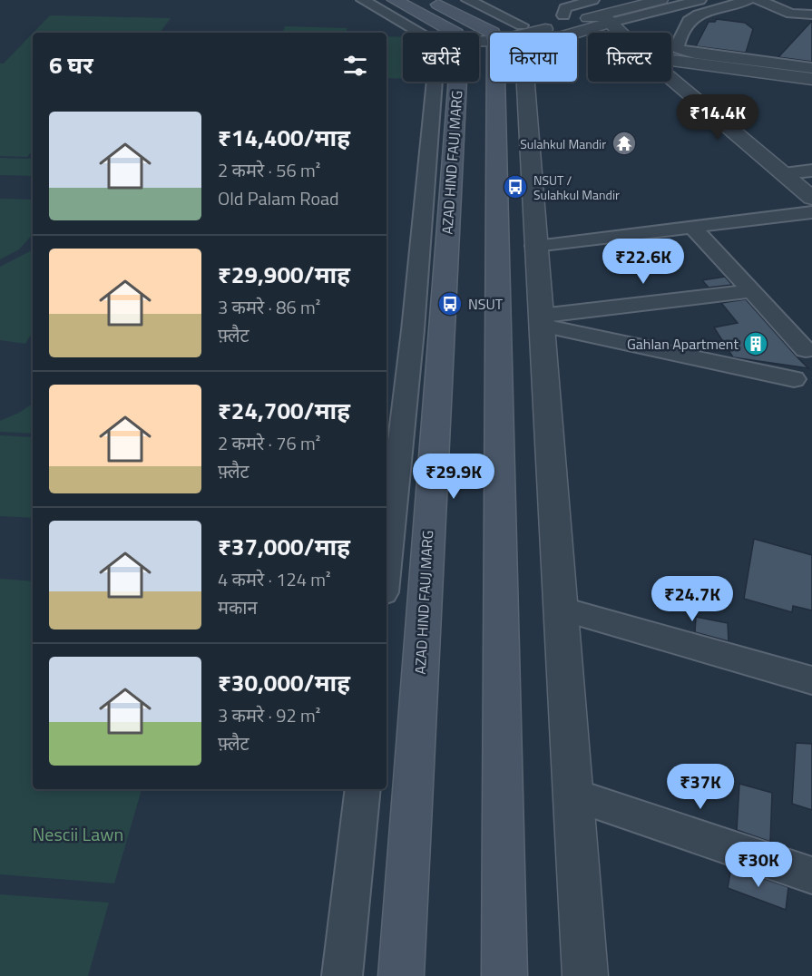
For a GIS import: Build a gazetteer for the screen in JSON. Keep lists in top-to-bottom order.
{
  "streets": {
    "main road": ["AZAD HIND FAUJ MARG"]
  },
  "parks": ["Nescii Lawn"],
  "places": {
    "temple": ["Sulahkul Mandir"],
    "bus stop": ["NSUT / Sulahkul Mandir", "NSUT"],
    "building": ["Gahlan Apartment"]
  },
  "page": {
    "chip": ["खरीदें", "किराया", "फ़िल्टर"],
    "heading": "6 घर",
    "price": [
      "₹14.4K",
      "₹22.6K",
      "₹29.9K",
      "₹24.7K",
      "₹37K",
      "₹30K"
    ],
    "list": [
      {
        "name": "₹14,400/माह",
        "note": "2 कमरे · 56 m² · Old Palam Road"
      },
      {
        "name": "₹29,900/माह",
        "note": "3 कमरे · 86 m² · फ़्लैट"
      },
      {
        "name": "₹24,700/माह",
        "note": "2 कमरे · 76 m² · फ़्लैट"
      },
      {
        "name": "₹37,000/माह",
        "note": "4 कमरे · 124 m² · मकान"
      },
      {
        "name": "₹30,000/माह",
        "note": "3 कमरे · 92 m² · फ़्लैट"
      }
    ]
  }
}
